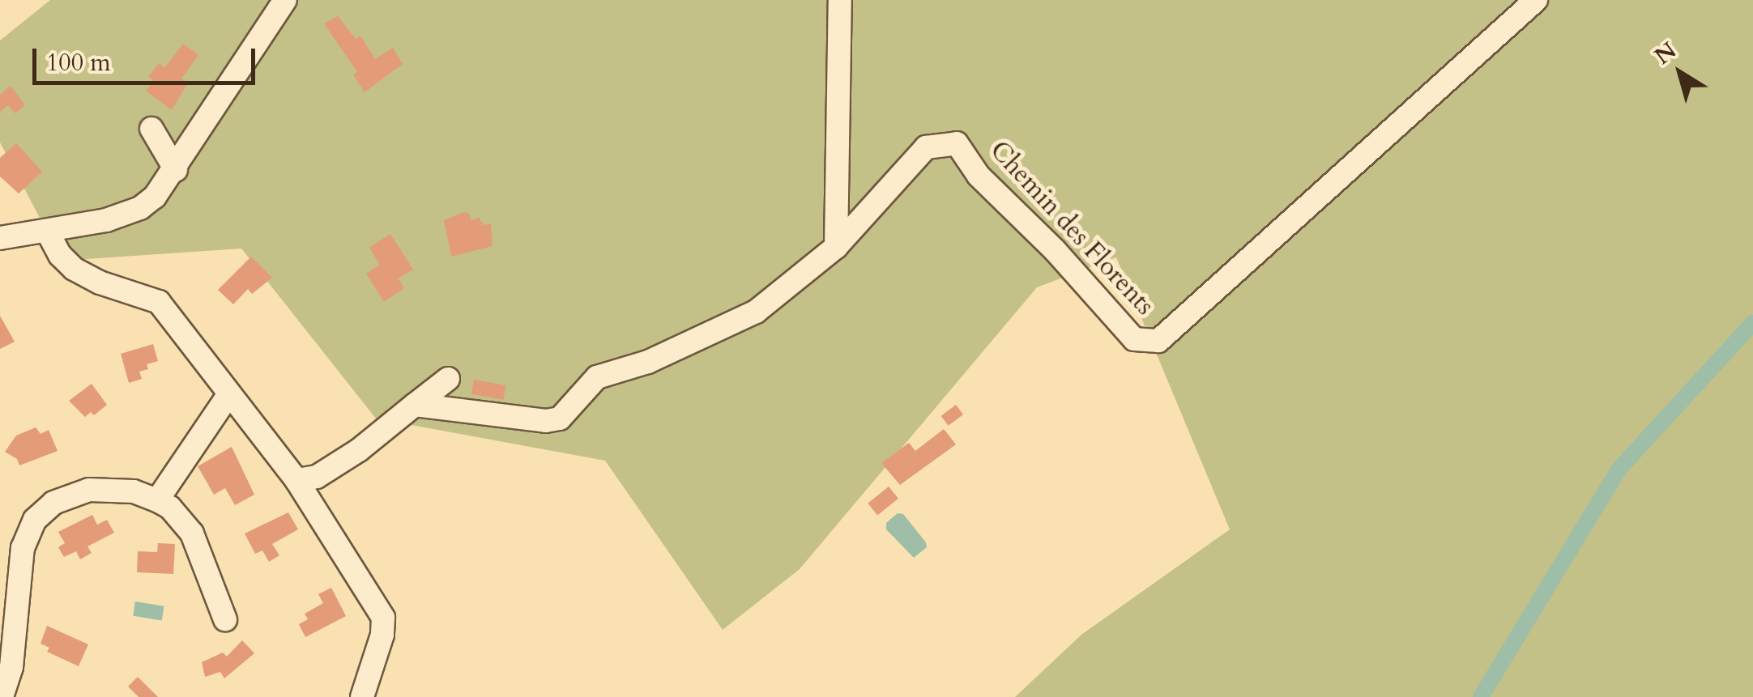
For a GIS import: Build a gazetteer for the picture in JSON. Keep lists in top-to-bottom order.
{
  "streets": {
    "street": ["Chemin des Florents"]
  },
  "scale_bar": "100 m",
  "north": "top left"
}
